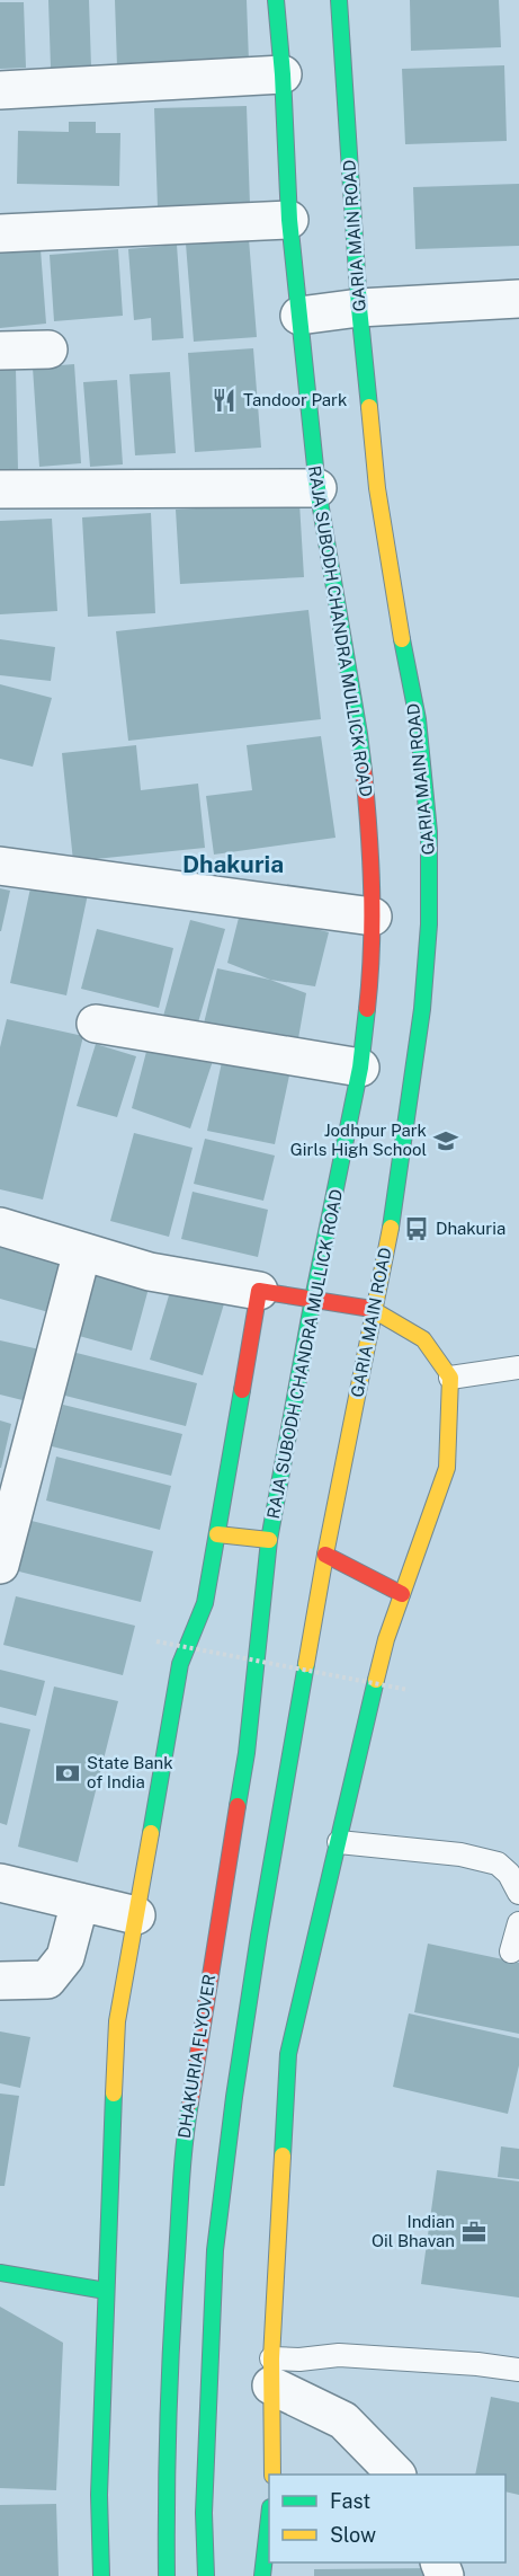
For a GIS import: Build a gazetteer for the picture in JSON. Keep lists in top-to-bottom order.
{
  "streets": {
    "main road": ["GARIA MAIN ROAD", "RAJA SUBODH CHANDRA MULLICK ROAD", "DHAKURIA FLYOVER"]
  },
  "crossings": [
    ["RAJA SUBODH CHANDRA MULLICK ROAD", "DHAKURIA FLYOVER"]
  ],
  "districts": ["Dhakuria"],
  "places": {
    "restaurant": ["Tandoor Park"],
    "school or university": ["Jodhpur Park Girls High School"],
    "bus stop": ["Dhakuria"],
    "bank": ["State Bank of India"],
    "office": ["Indian Oil Bhavan"]
  },
  "legend": ["Fast", "Slow"]
}
